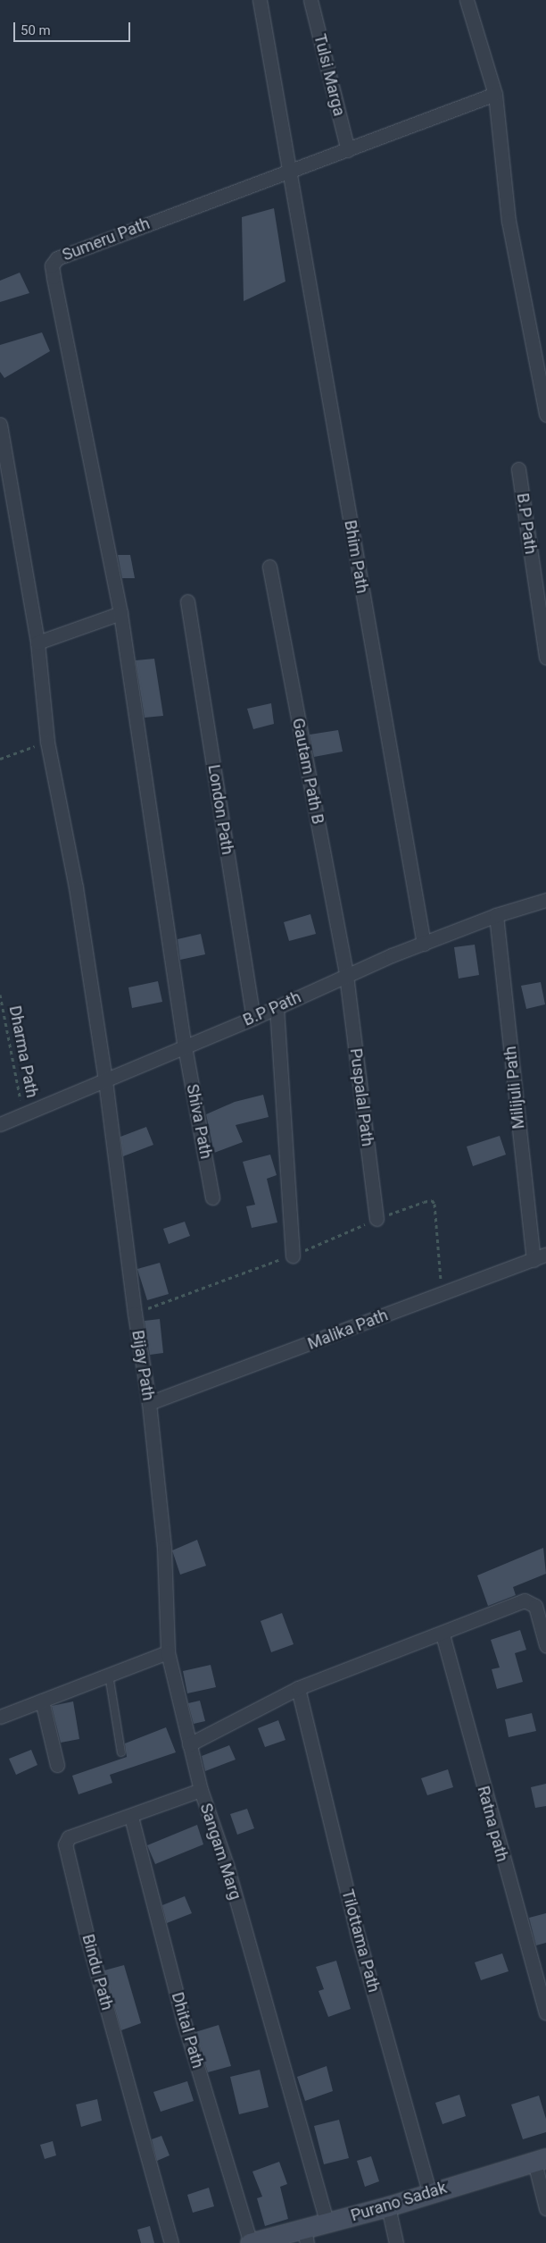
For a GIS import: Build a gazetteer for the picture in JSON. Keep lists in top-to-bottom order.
{
  "streets": {
    "main road": ["Purano Sadak"],
    "street": [
      "Tulsi Marga",
      "Sumeru Path",
      "B.P Path",
      "Bhim Path",
      "Gautam Path B",
      "London Path",
      "Milijuli Path",
      "Puspalal Path",
      "Shiva Path",
      "Malika Path",
      "Bijay Path",
      "Ratna path",
      "Sangam Marg",
      "Tilottama Path",
      "Bindu Path",
      "Dhital Path"
    ],
    "path": ["Dharma Path"]
  },
  "crossings": [
    ["Tulsi Marga", "Sumeru Path"],
    ["Sumeru Path", "B.P Path"],
    ["Sumeru Path", "Bhim Path"],
    ["Sumeru Path", "Shiva Path"],
    ["B.P Path", "Bhim Path"],
    ["B.P Path", "Gautam Path B"],
    ["B.P Path", "London Path"],
    ["B.P Path", "Dharma Path"],
    ["B.P Path", "Milijuli Path"],
    ["B.P Path", "Puspalal Path"],
    ["B.P Path", "Shiva Path"],
    ["B.P Path", "Bijay Path"],
    ["Gautam Path B", "Puspalal Path"],
    ["Milijuli Path", "Malika Path"],
    ["Malika Path", "Bijay Path"],
    ["Bijay Path", "Sangam Marg"],
    ["Sangam Marg", "Bindu Path"],
    ["Sangam Marg", "Purano Sadak"],
    ["Tilottama Path", "Purano Sadak"],
    ["Bindu Path", "Dhital Path"],
    ["Dhital Path", "Purano Sadak"]
  ],
  "scale_bar": "50 m"
}
